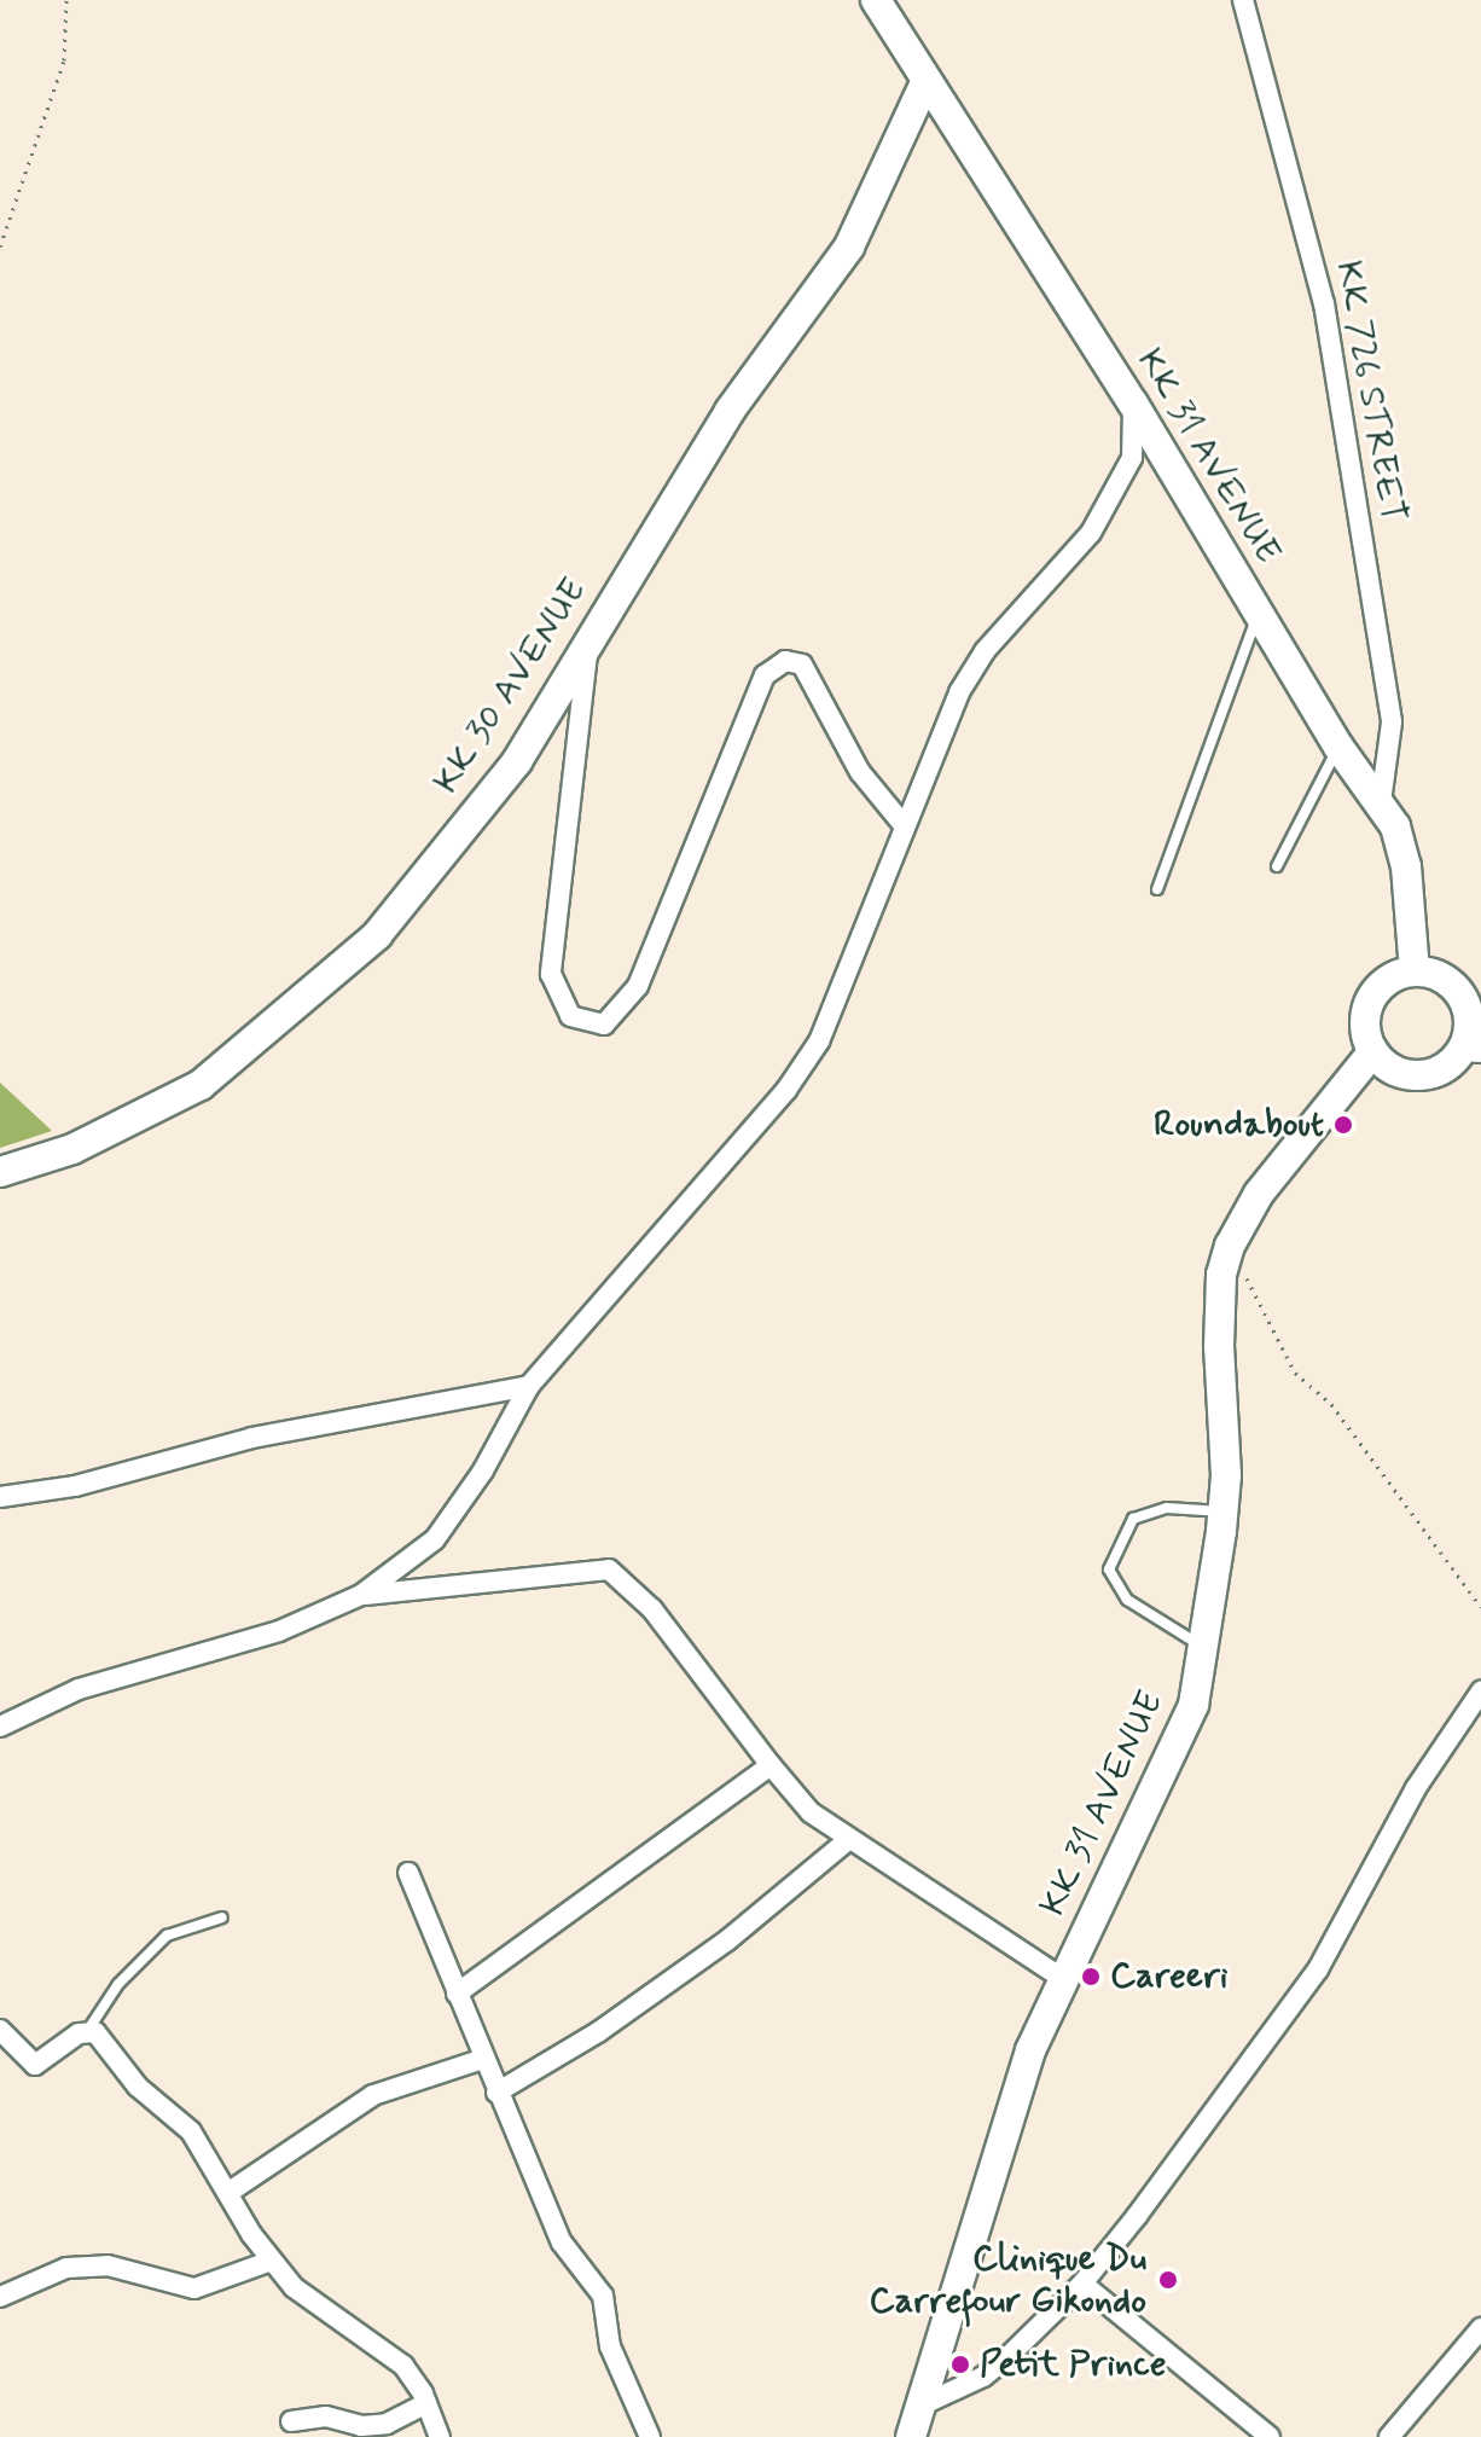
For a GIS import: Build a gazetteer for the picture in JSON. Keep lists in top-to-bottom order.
{
  "streets": {
    "main road": ["KK 31 AVENUE", "KK 30 AVENUE"],
    "street": ["KK 726 STREET"]
  },
  "crossings": [
    ["KK 726 STREET", "KK 31 AVENUE"],
    ["KK 31 AVENUE", "KK 30 AVENUE"]
  ],
  "places": [
    "Roundabout",
    "Careeri",
    "Clinique Du Carrefour Gikondo",
    "Petit Prince"
  ]
}
